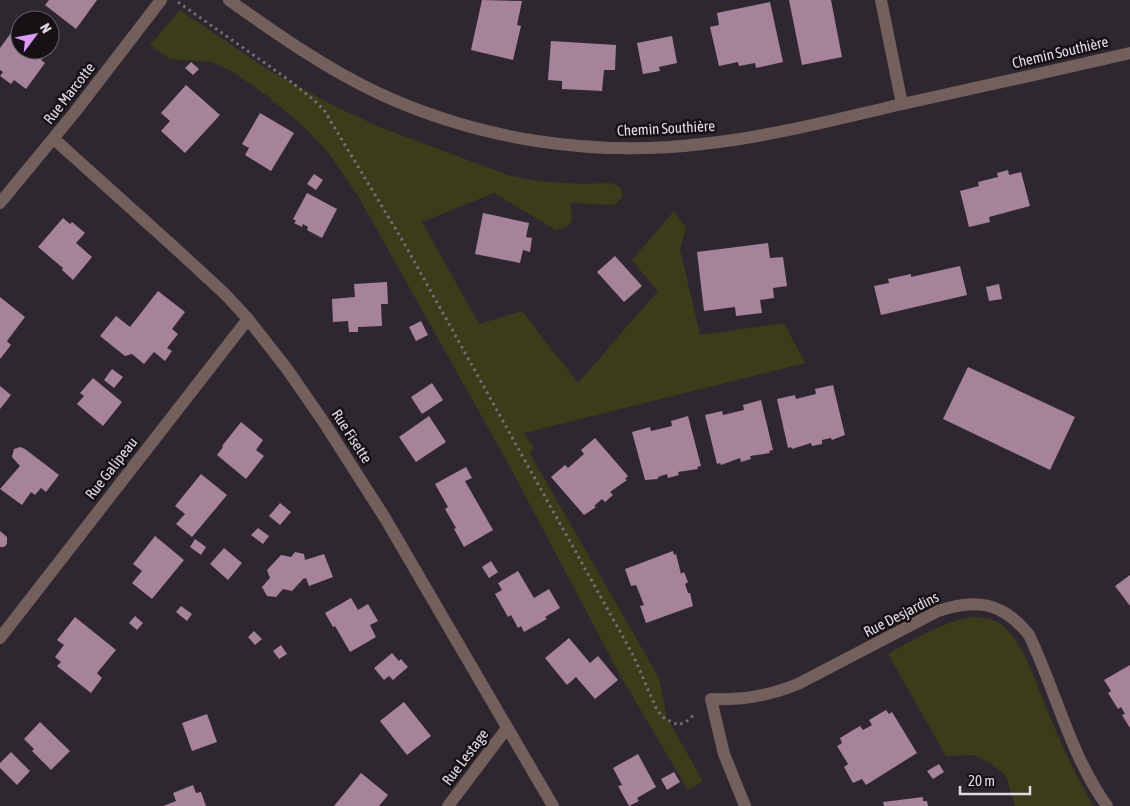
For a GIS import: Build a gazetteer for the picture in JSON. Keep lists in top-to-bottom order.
{
  "streets": {
    "street": [
      "Chemin Southière",
      "Rue Marcotte",
      "Rue Fisette",
      "Rue Galipeau",
      "Rue Desjardins",
      "Rue Lestage"
    ]
  },
  "crossings": [
    ["Rue Marcotte", "Rue Fisette"],
    ["Rue Fisette", "Rue Galipeau"],
    ["Rue Fisette", "Rue Lestage"]
  ],
  "scale_bar": "20 m",
  "north": "top right"
}
